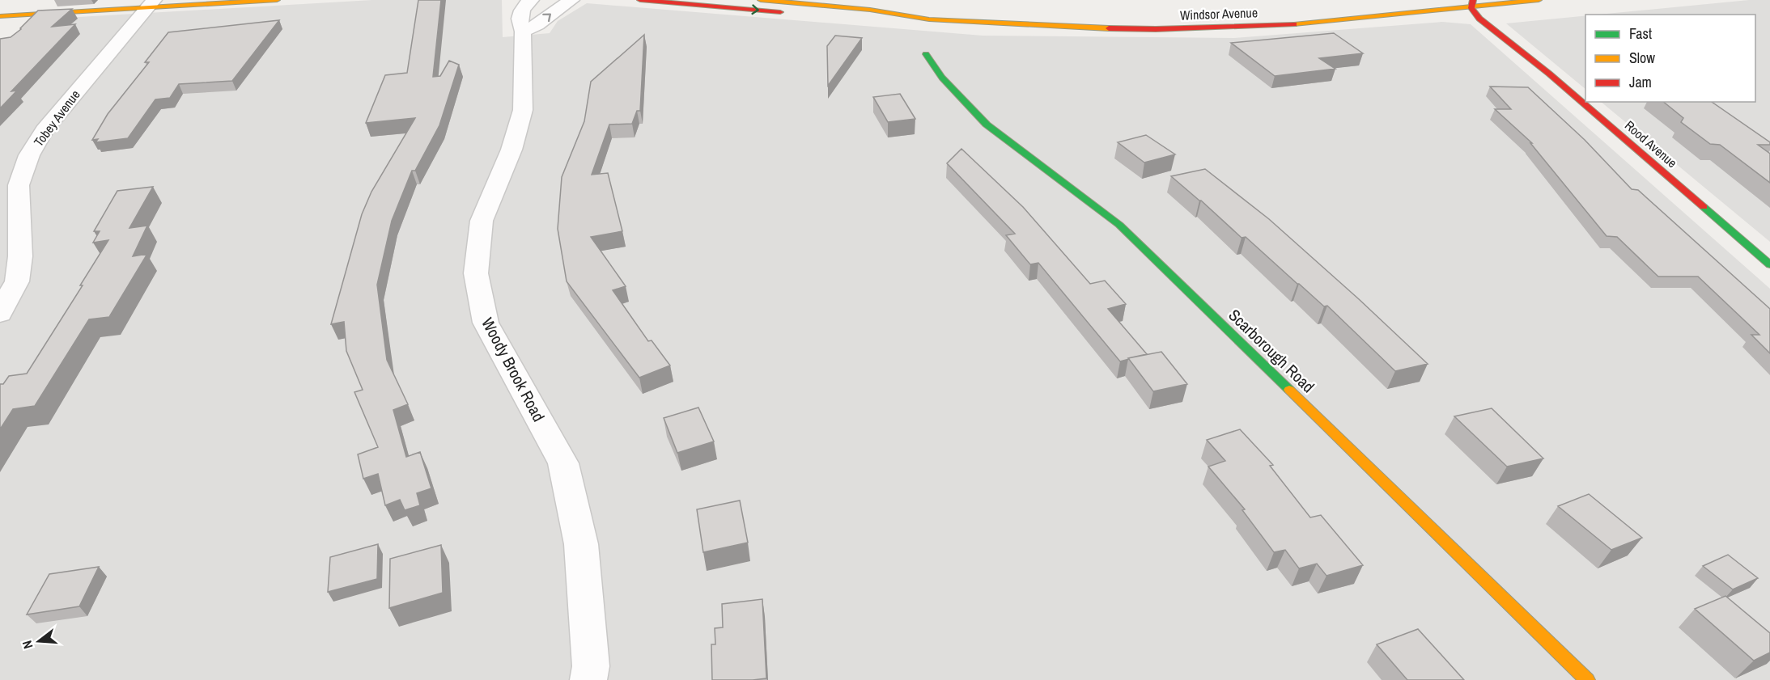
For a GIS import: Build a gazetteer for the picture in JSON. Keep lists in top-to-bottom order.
{
  "streets": {
    "main road": ["Windsor Avenue", "Rood Avenue", "Scarborough Road"],
    "street": ["Tobey Avenue", "Woody Brook Road"]
  },
  "crossings": [
    ["Windsor Avenue", "Rood Avenue"]
  ],
  "legend": ["Fast", "Slow", "Jam"],
  "north": "left"
}
